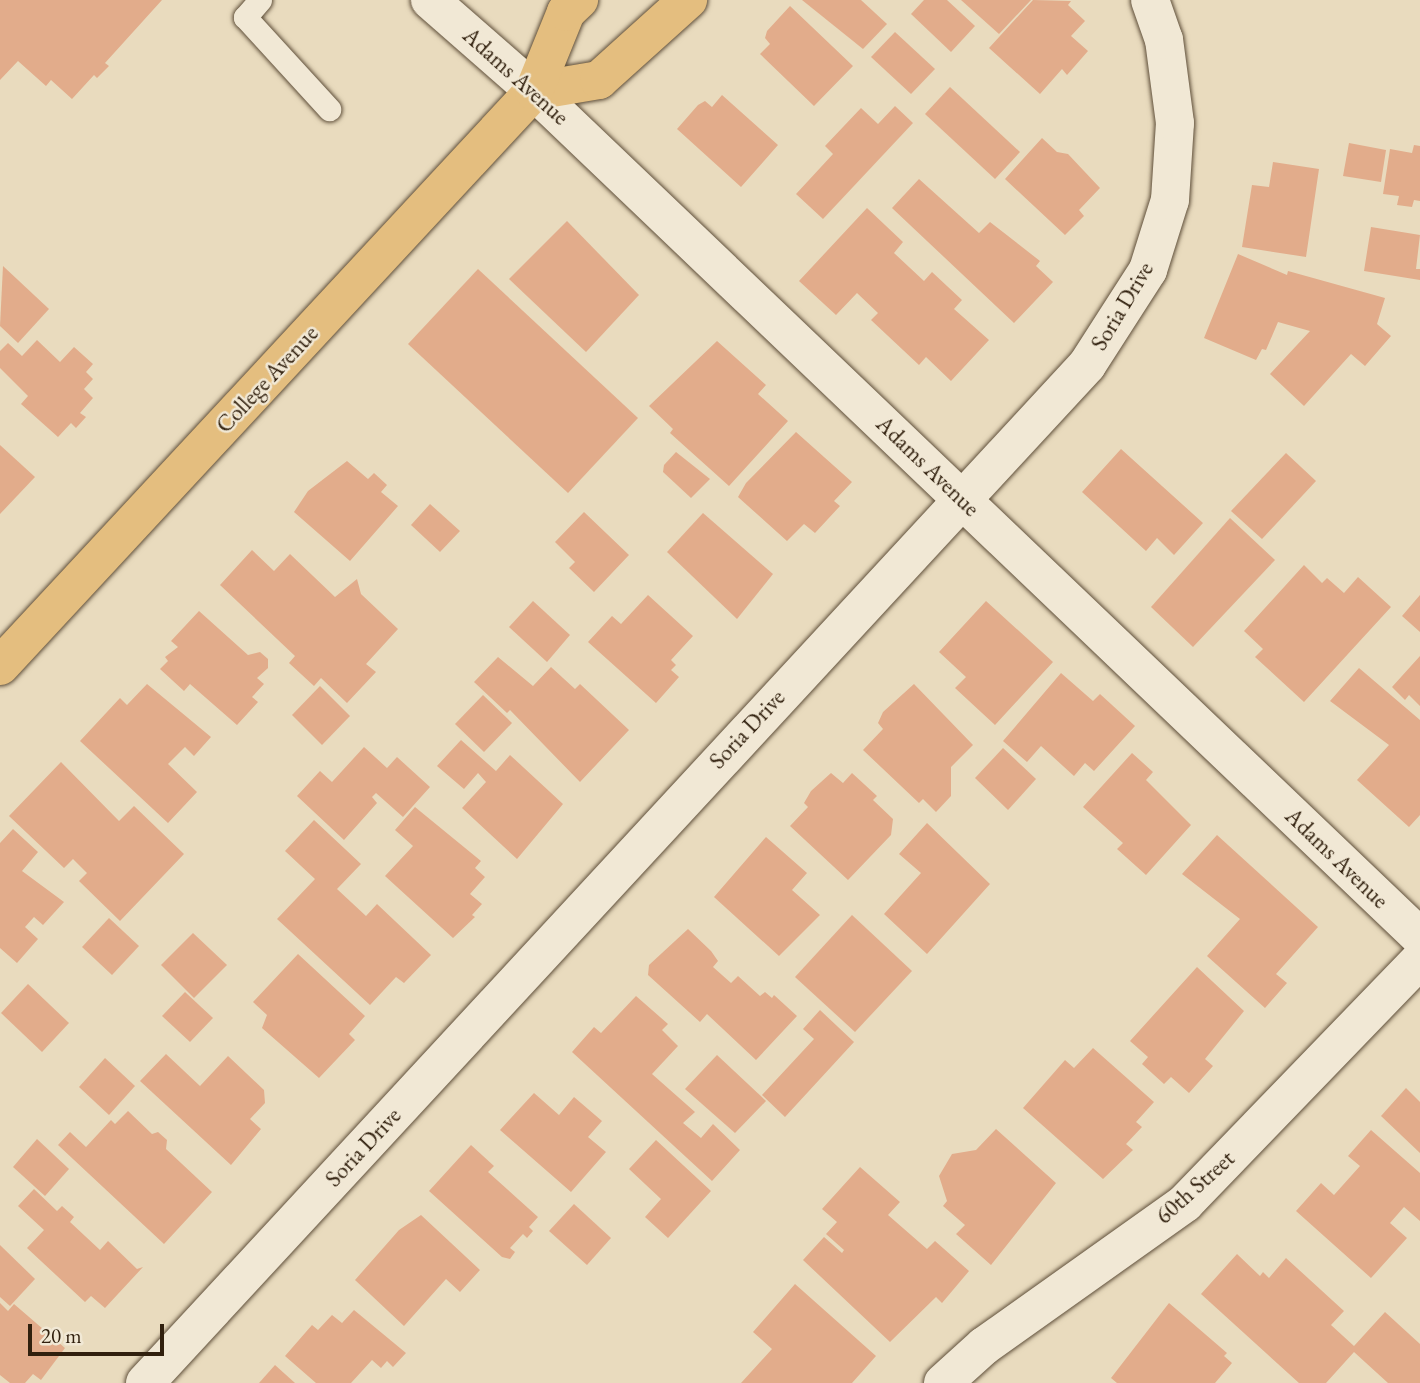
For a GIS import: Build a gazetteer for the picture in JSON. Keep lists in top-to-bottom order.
{
  "streets": {
    "main road": ["College Avenue"],
    "street": ["Adams Avenue", "Soria Drive", "60th Street"]
  },
  "crossings": [
    ["Adams Avenue", "Soria Drive"],
    ["Adams Avenue", "College Avenue"]
  ],
  "scale_bar": "20 m"
}
